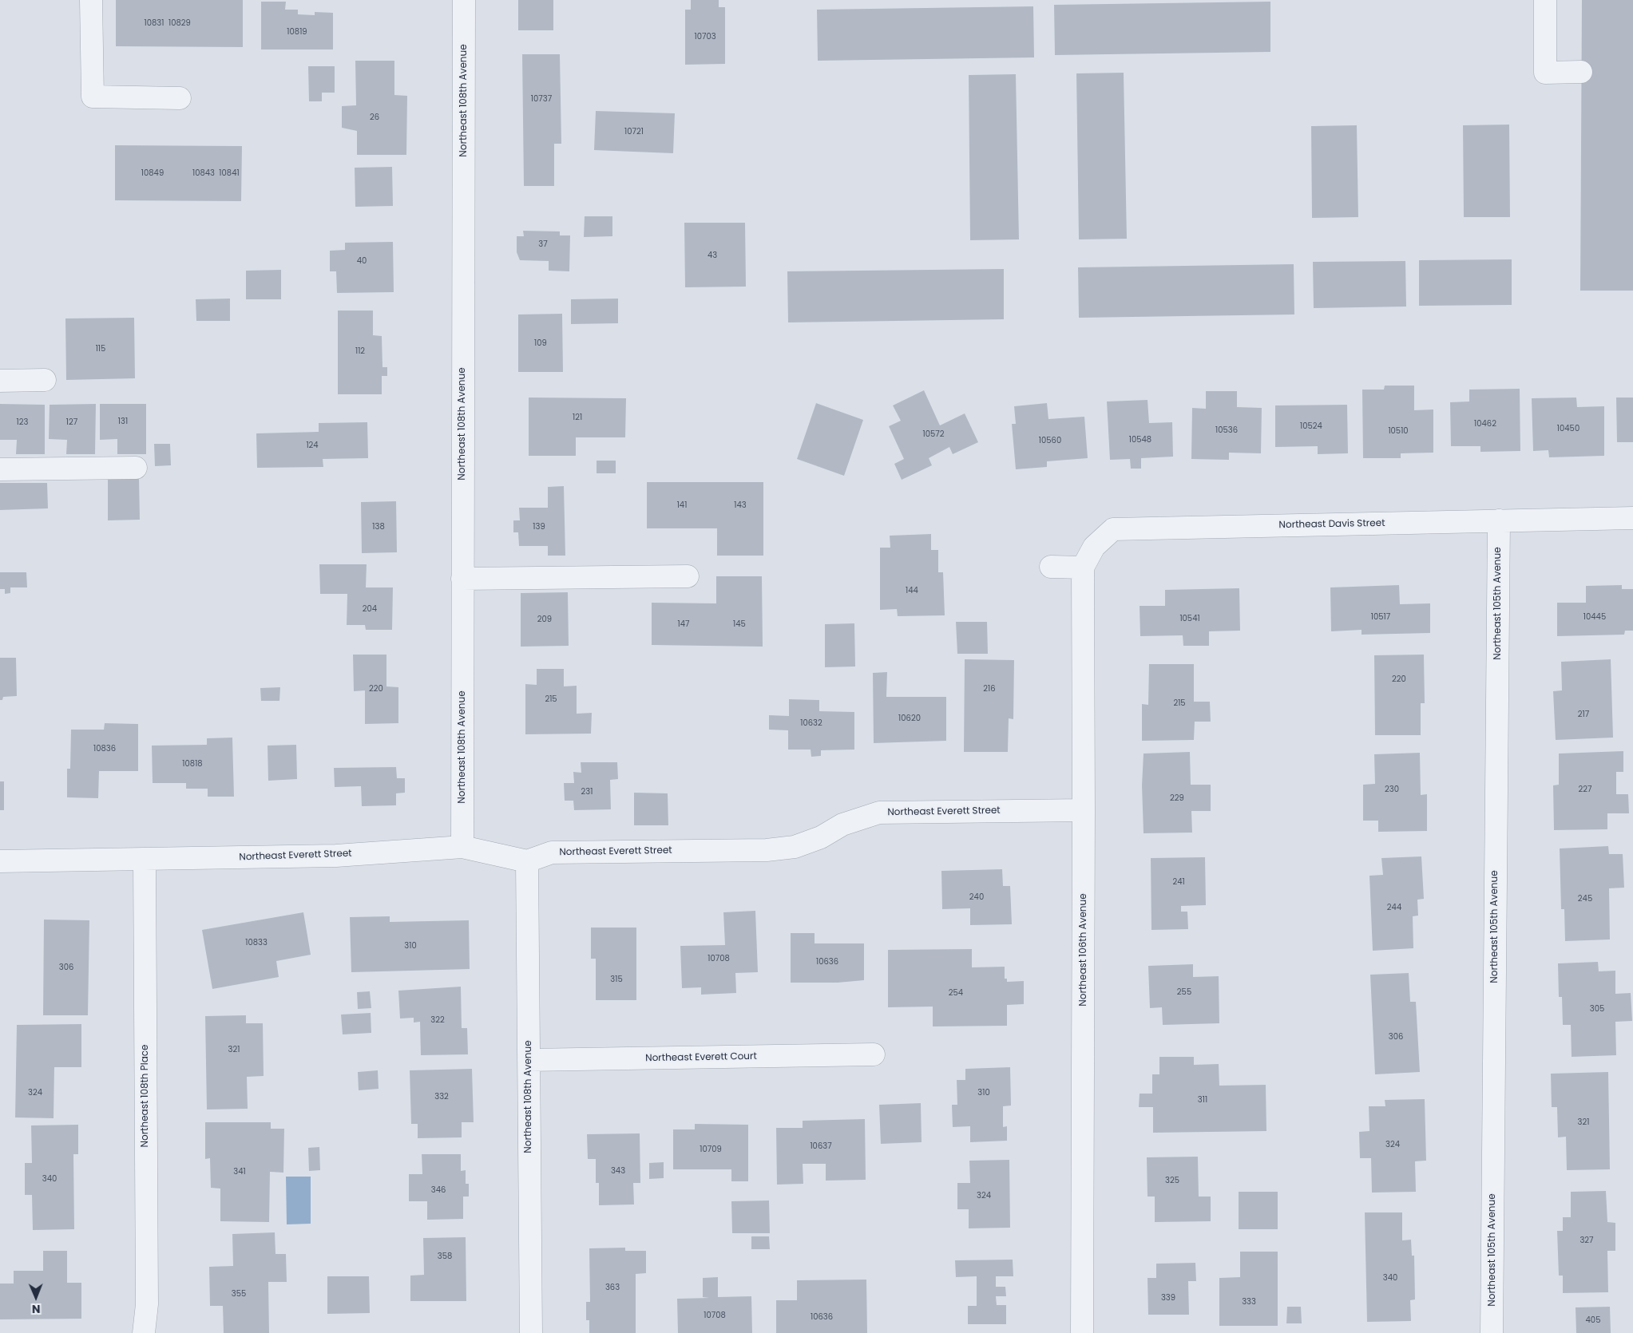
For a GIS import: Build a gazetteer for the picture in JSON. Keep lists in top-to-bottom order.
{
  "streets": {
    "street": [
      "Northeast 108th Avenue",
      "Northeast Davis Street",
      "Northeast 105th Avenue",
      "Northeast Everett Street",
      "Northeast 106th Avenue",
      "Northeast Everett Court",
      "Northeast 108th Place"
    ]
  },
  "crossings": [
    ["Northeast 108th Avenue", "Northeast Everett Street"],
    ["Northeast 108th Avenue", "Northeast Everett Court"],
    ["Northeast Davis Street", "Northeast 105th Avenue"],
    ["Northeast Davis Street", "Northeast 106th Avenue"],
    ["Northeast Everett Street", "Northeast 106th Avenue"],
    ["Northeast Everett Street", "Northeast 108th Place"]
  ],
  "house_numbers": [
    "10831",
    "10829",
    "10819",
    "10703",
    "10737",
    "26",
    "10721",
    "10849",
    "10843",
    "10841",
    "37",
    "43",
    "40",
    "109",
    "115",
    "112",
    "121",
    "131",
    "123",
    "127",
    "10462",
    "10524",
    "10450",
    "10536",
    "10510",
    "10572",
    "10548",
    "10560",
    "124",
    "141",
    "143",
    "138",
    "139",
    "144",
    "204",
    "10517",
    "10445",
    "10541",
    "209",
    "147",
    "145",
    "220",
    "220",
    "216",
    "215",
    "215",
    "217",
    "10620",
    "10632",
    "10836",
    "10818",
    "230",
    "227",
    "231",
    "229",
    "241",
    "240",
    "245",
    "244",
    "10833",
    "310",
    "10708",
    "10636",
    "306",
    "315",
    "255",
    "254",
    "305",
    "322",
    "306",
    "321",
    "324",
    "310",
    "332",
    "311",
    "321",
    "324",
    "10637",
    "10709",
    "343",
    "341",
    "340",
    "325",
    "346",
    "324",
    "327",
    "358",
    "340",
    "363",
    "355",
    "339",
    "333",
    "10708",
    "10636",
    "405"
  ],
  "north": "bottom"
}
